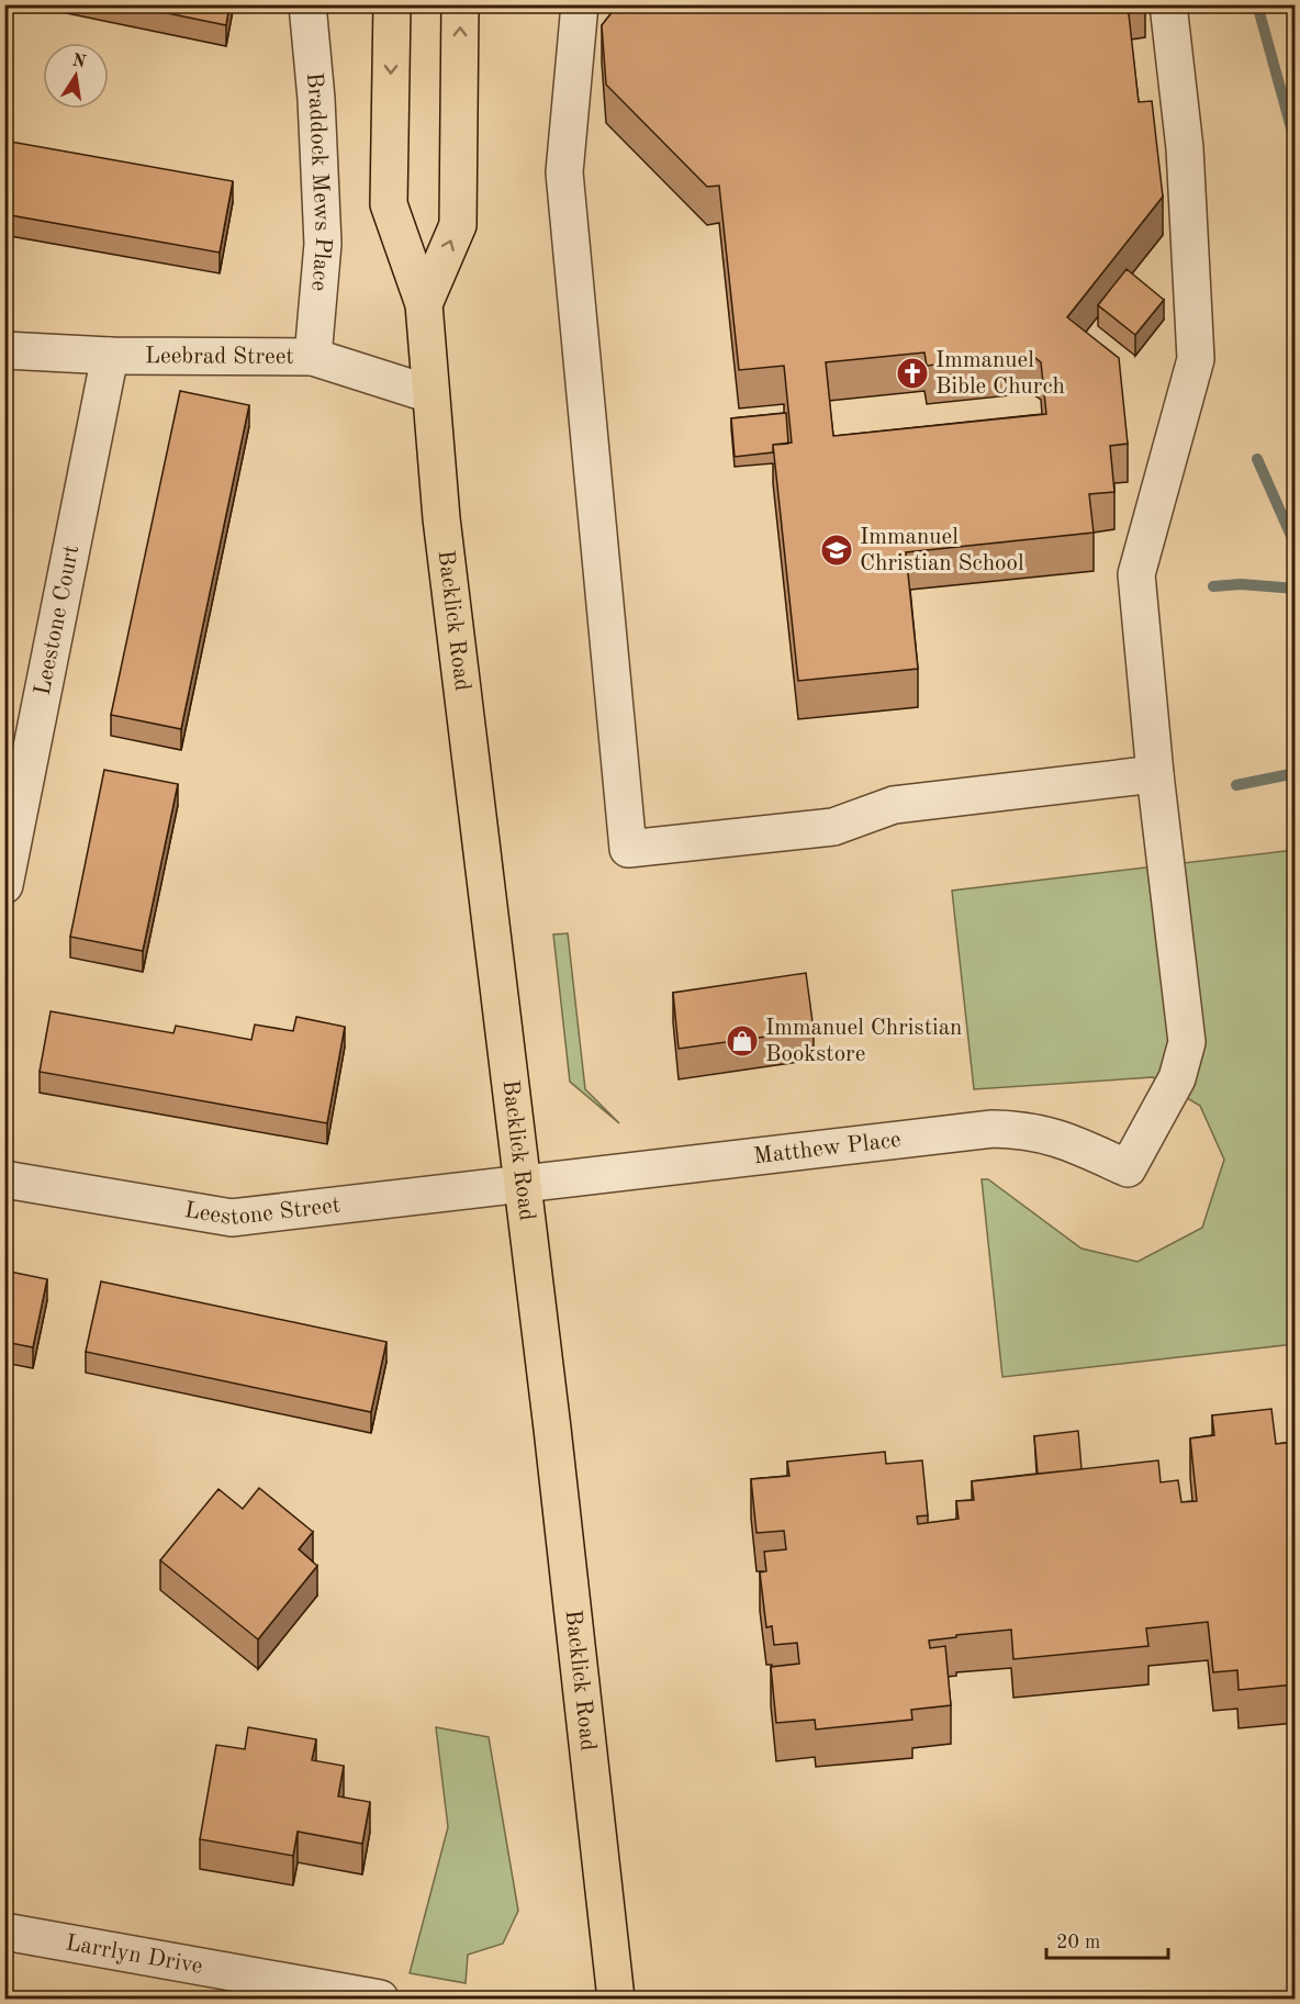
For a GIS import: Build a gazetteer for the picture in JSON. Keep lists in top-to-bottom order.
{
  "streets": {
    "main road": ["Backlick Road"],
    "street": [
      "Braddock Mews Place",
      "Leebrad Street",
      "Leestone Court",
      "Matthew Place",
      "Leestone Street",
      "Larrlyn Drive"
    ]
  },
  "crossings": [
    ["Braddock Mews Place", "Leebrad Street"],
    ["Leebrad Street", "Leestone Court"],
    ["Leebrad Street", "Backlick Road"],
    ["Backlick Road", "Matthew Place"],
    ["Backlick Road", "Leestone Street"],
    ["Matthew Place", "Leestone Street"]
  ],
  "places": {
    "church": ["Immanuel Bible Church"],
    "school or university": ["Immanuel Christian School"],
    "shop": ["Immanuel Christian Bookstore"]
  },
  "scale_bar": "20 m",
  "north": "top"
}
